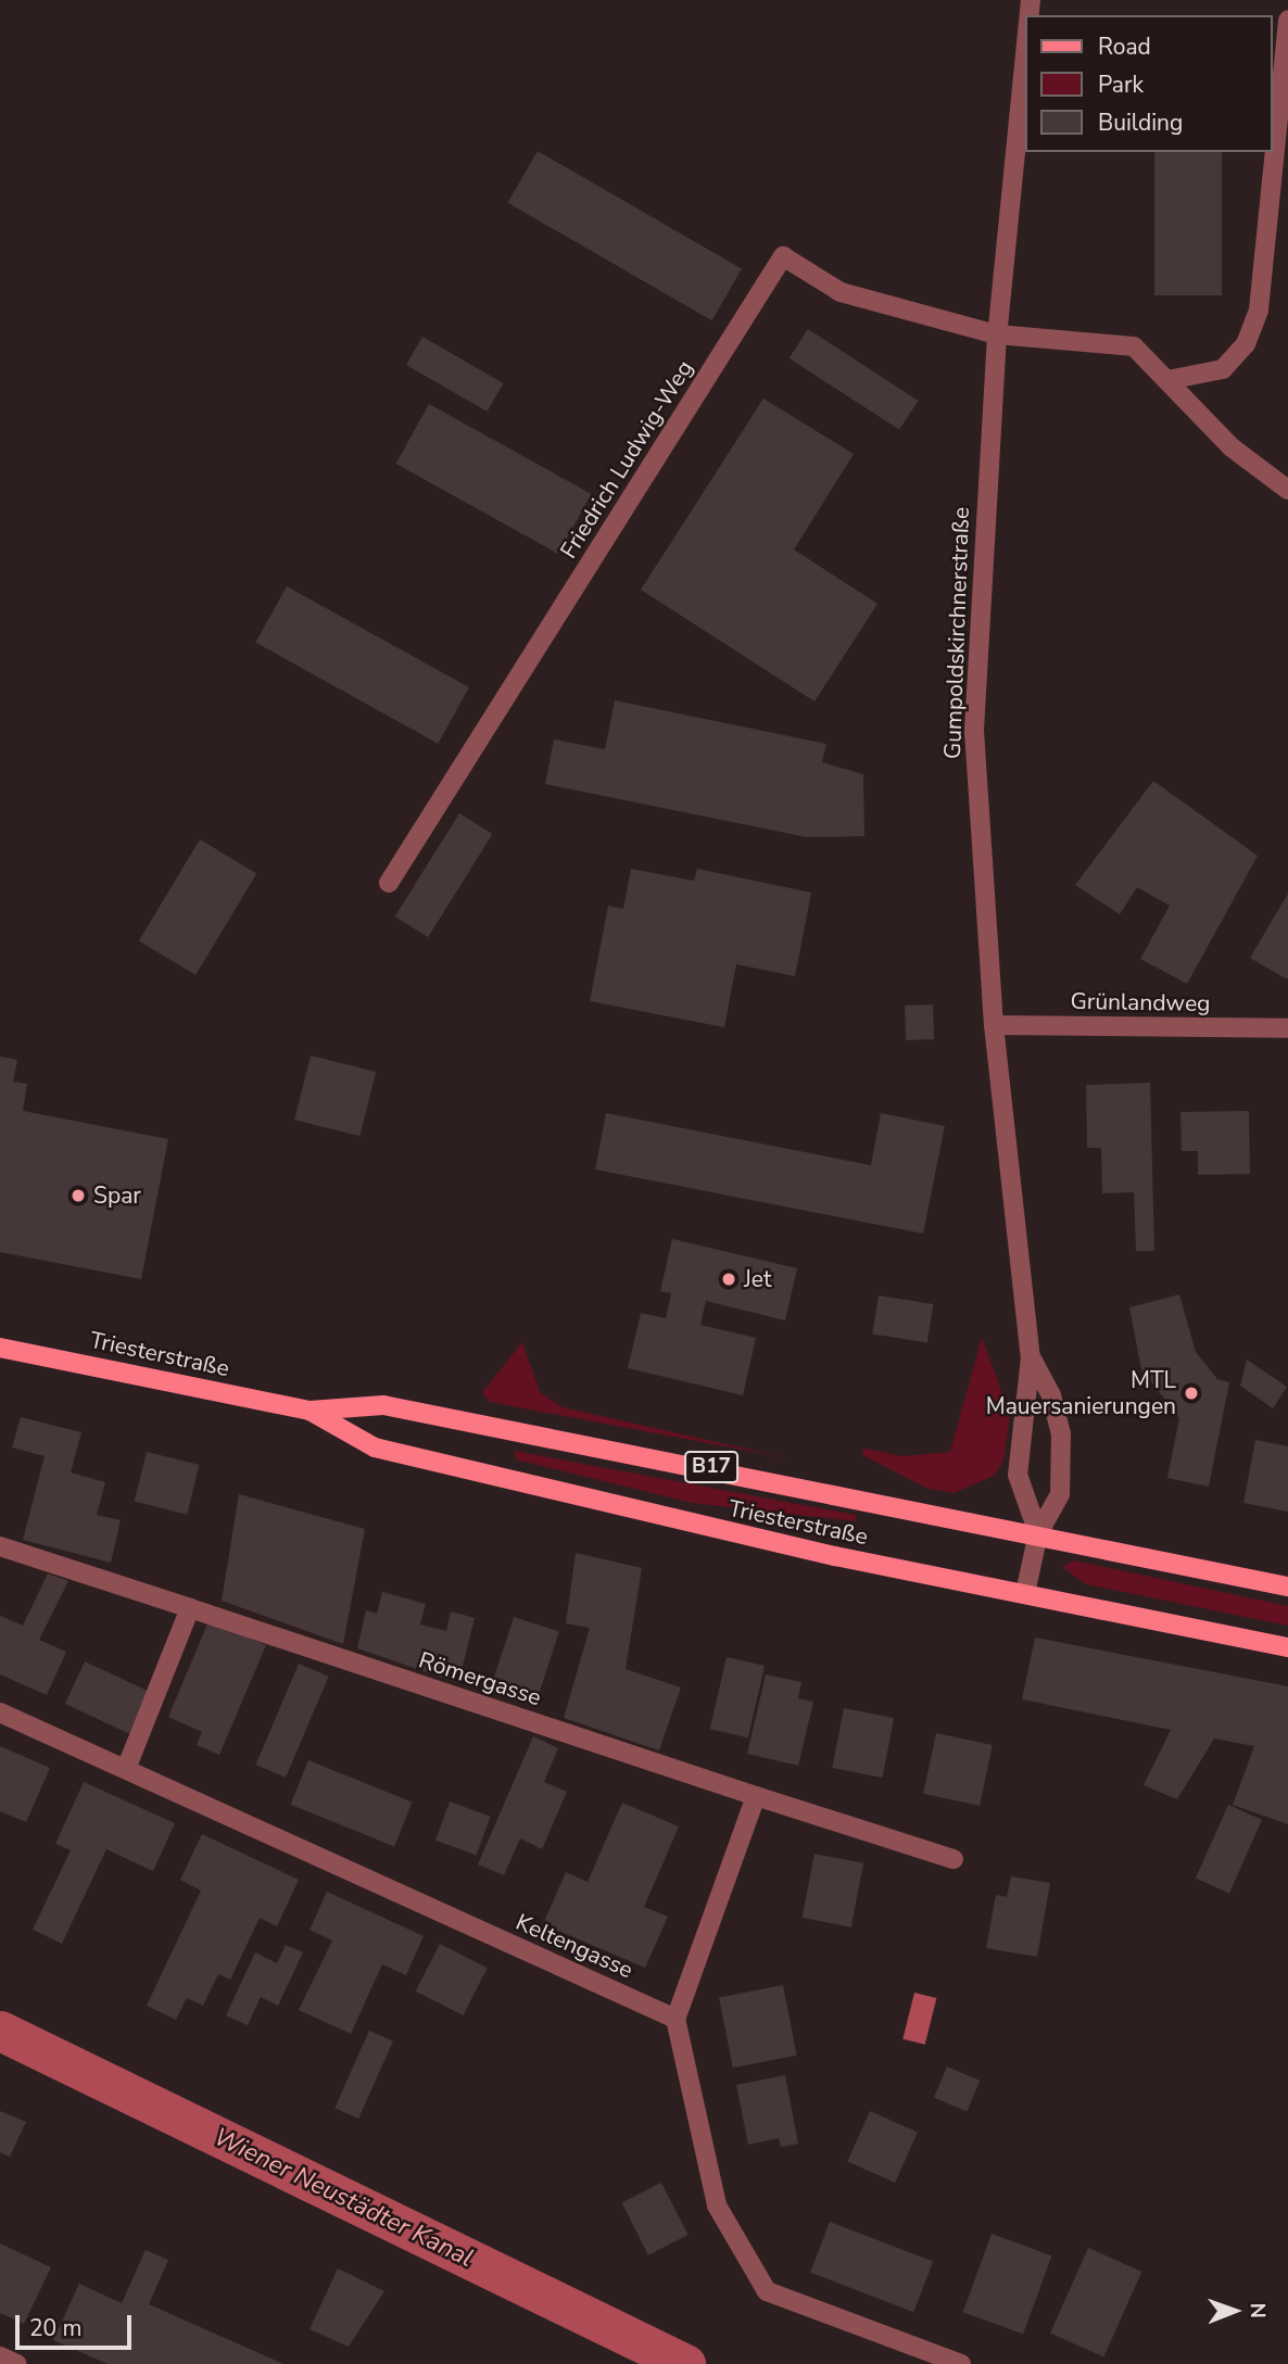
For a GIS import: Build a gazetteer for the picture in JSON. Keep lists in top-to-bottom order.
{
  "streets": {
    "main road": ["Triesterstraße", "B17"],
    "street": [
      "Friedrich Ludwig-Weg",
      "Gumpoldskirchnerstraße",
      "Grünlandweg",
      "Römergasse",
      "Keltengasse"
    ]
  },
  "crossings": [
    ["Friedrich Ludwig-Weg", "Gumpoldskirchnerstraße"],
    ["Gumpoldskirchnerstraße", "Grünlandweg"],
    ["Gumpoldskirchnerstraße", "Triesterstraße"]
  ],
  "water": ["Wiener Neustädter Kanal"],
  "places": ["Spar", "Jet", "MTL Mauersanierungen"],
  "legend": ["Road", "Park", "Building"],
  "scale_bar": "20 m",
  "north": "right"
}
